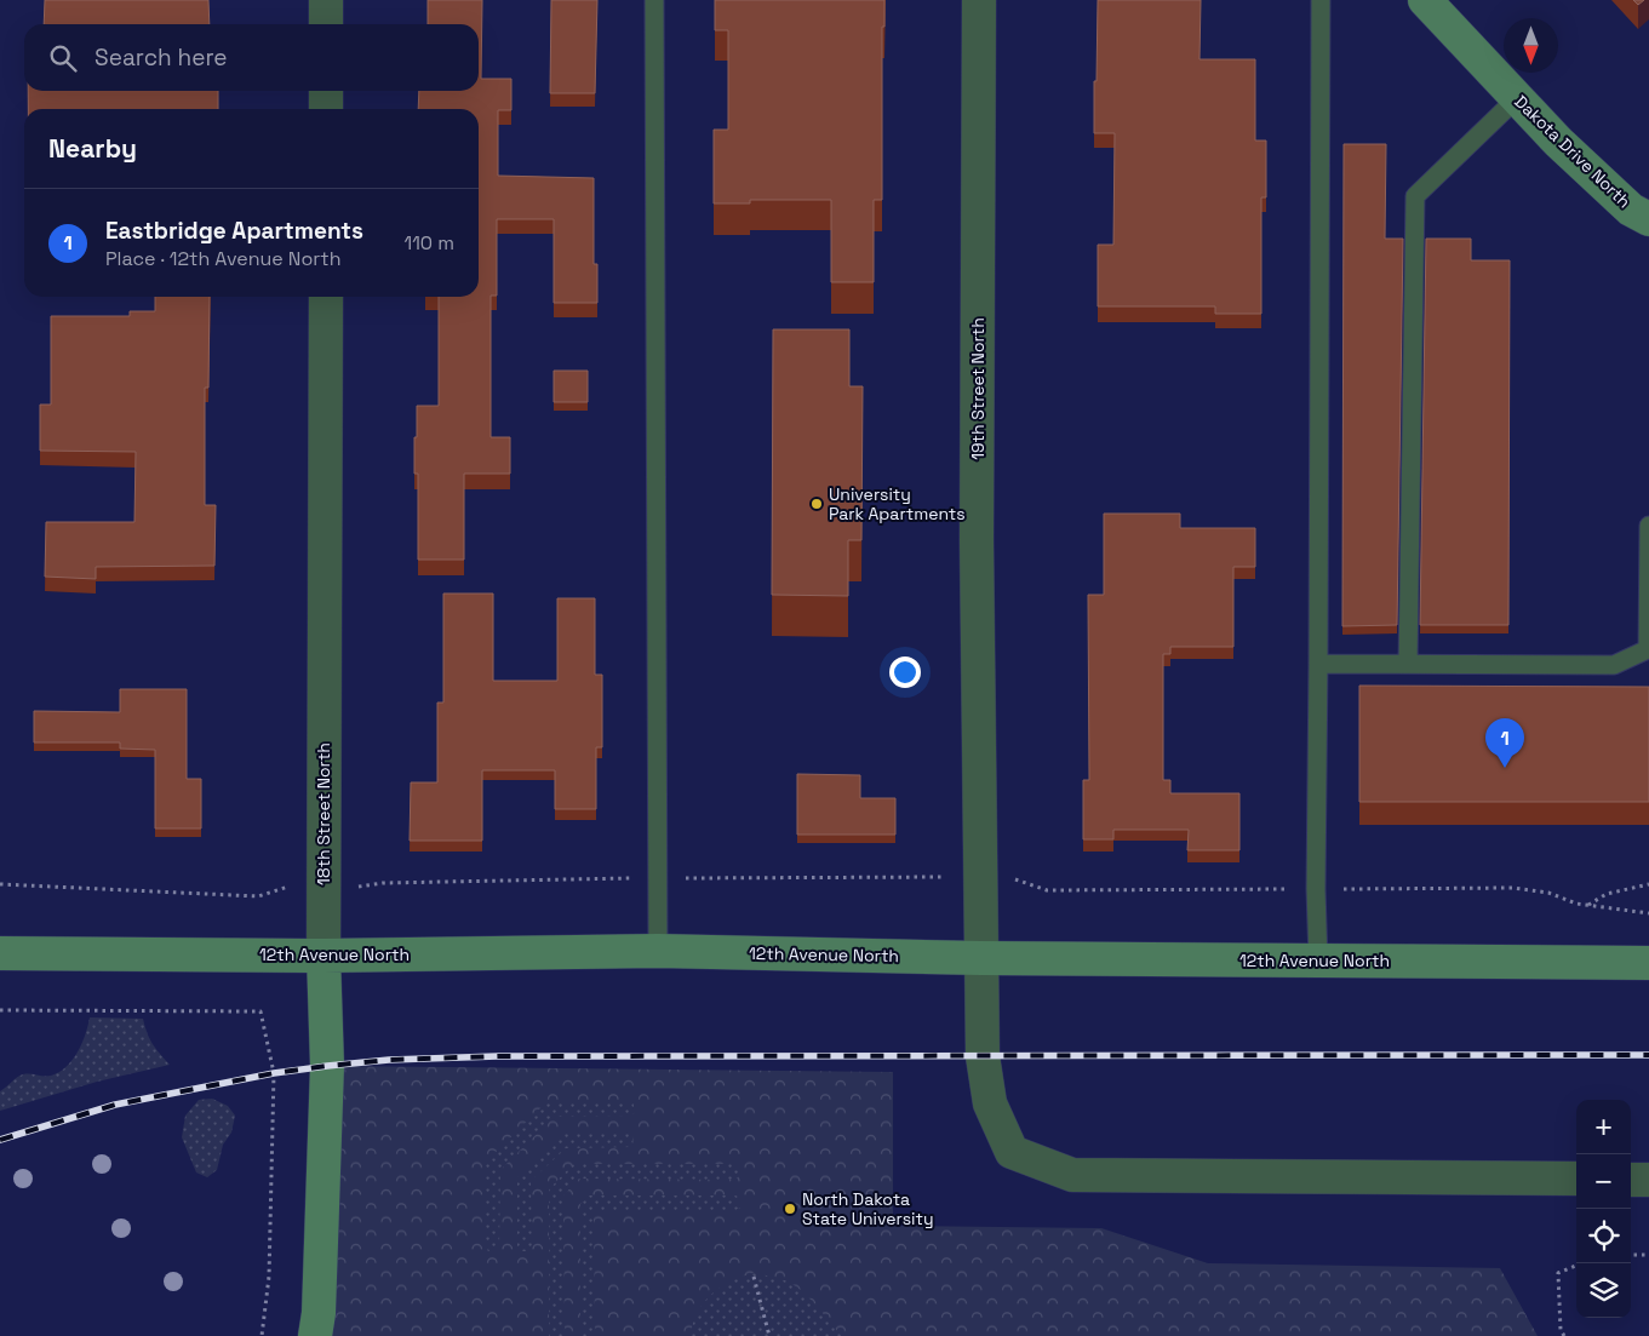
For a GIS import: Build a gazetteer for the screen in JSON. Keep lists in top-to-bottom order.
{
  "streets": {
    "main road": ["Dakota Drive North", "18th Street North", "12th Avenue North"],
    "street": ["19th Street North"]
  },
  "crossings": [
    ["19th Street North", "12th Avenue North"],
    ["18th Street North", "12th Avenue North"]
  ],
  "places": ["University Park Apartments", "North Dakota State University"],
  "north": "bottom",
  "page": {
    "search": "Search here",
    "heading": "Nearby",
    "list": [
      {
        "mark": "1",
        "name": "Eastbridge Apartments",
        "note": "Place · 12th Avenue North",
        "value": "110 m"
      }
    ],
    "pins": "1",
    "map_buttons": ["+", "−"]
  }
}
